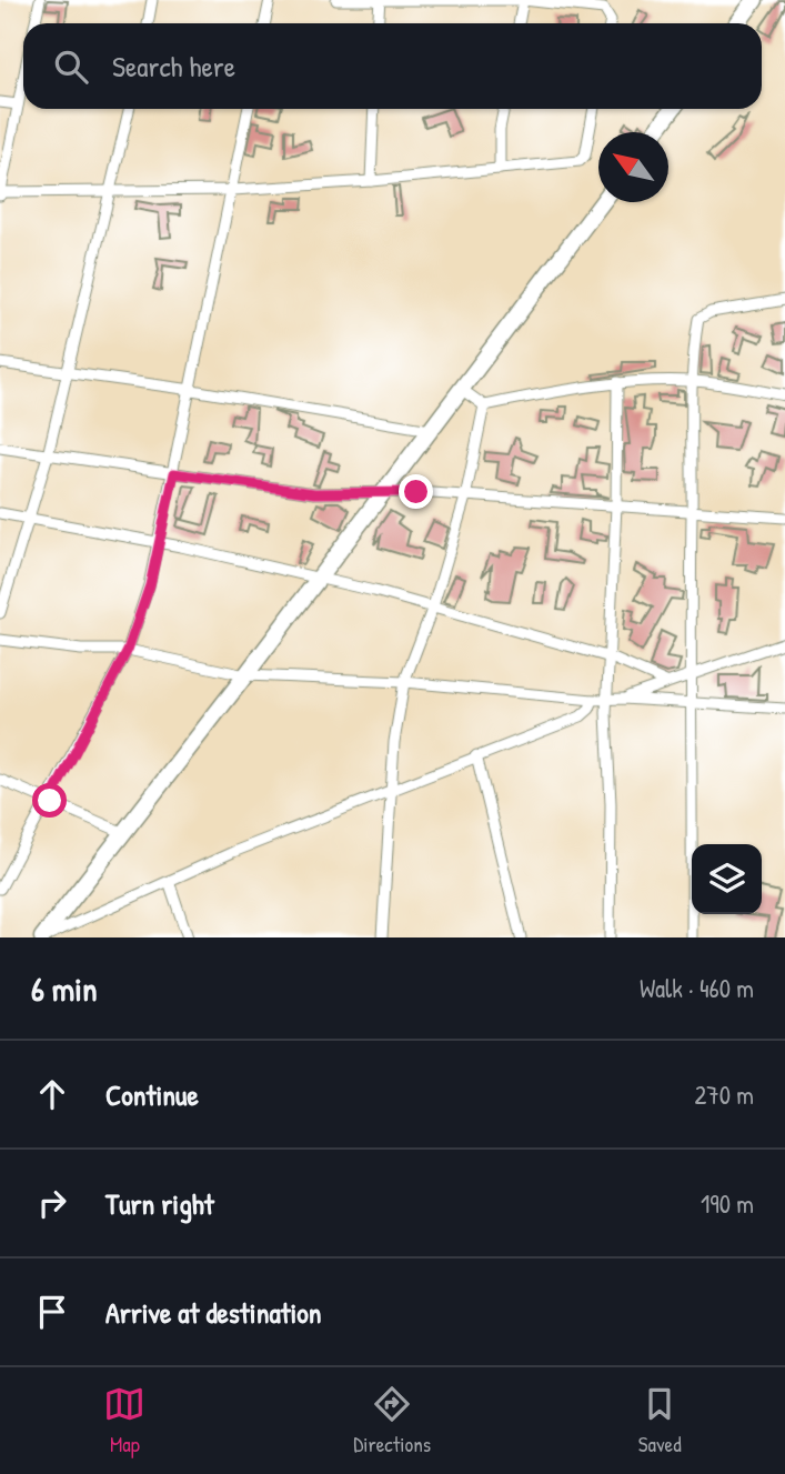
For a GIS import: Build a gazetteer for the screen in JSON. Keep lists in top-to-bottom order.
{
  "north": "top left",
  "page": {
    "search": "Search here",
    "heading": ["6 min", "Walk · 460 m"],
    "list": [
      ["Continue", "270 m"],
      ["Turn right", "190 m"],
      "Arrive at destination"
    ],
    "nav": ["Map", "Directions", "Saved"]
  }
}
